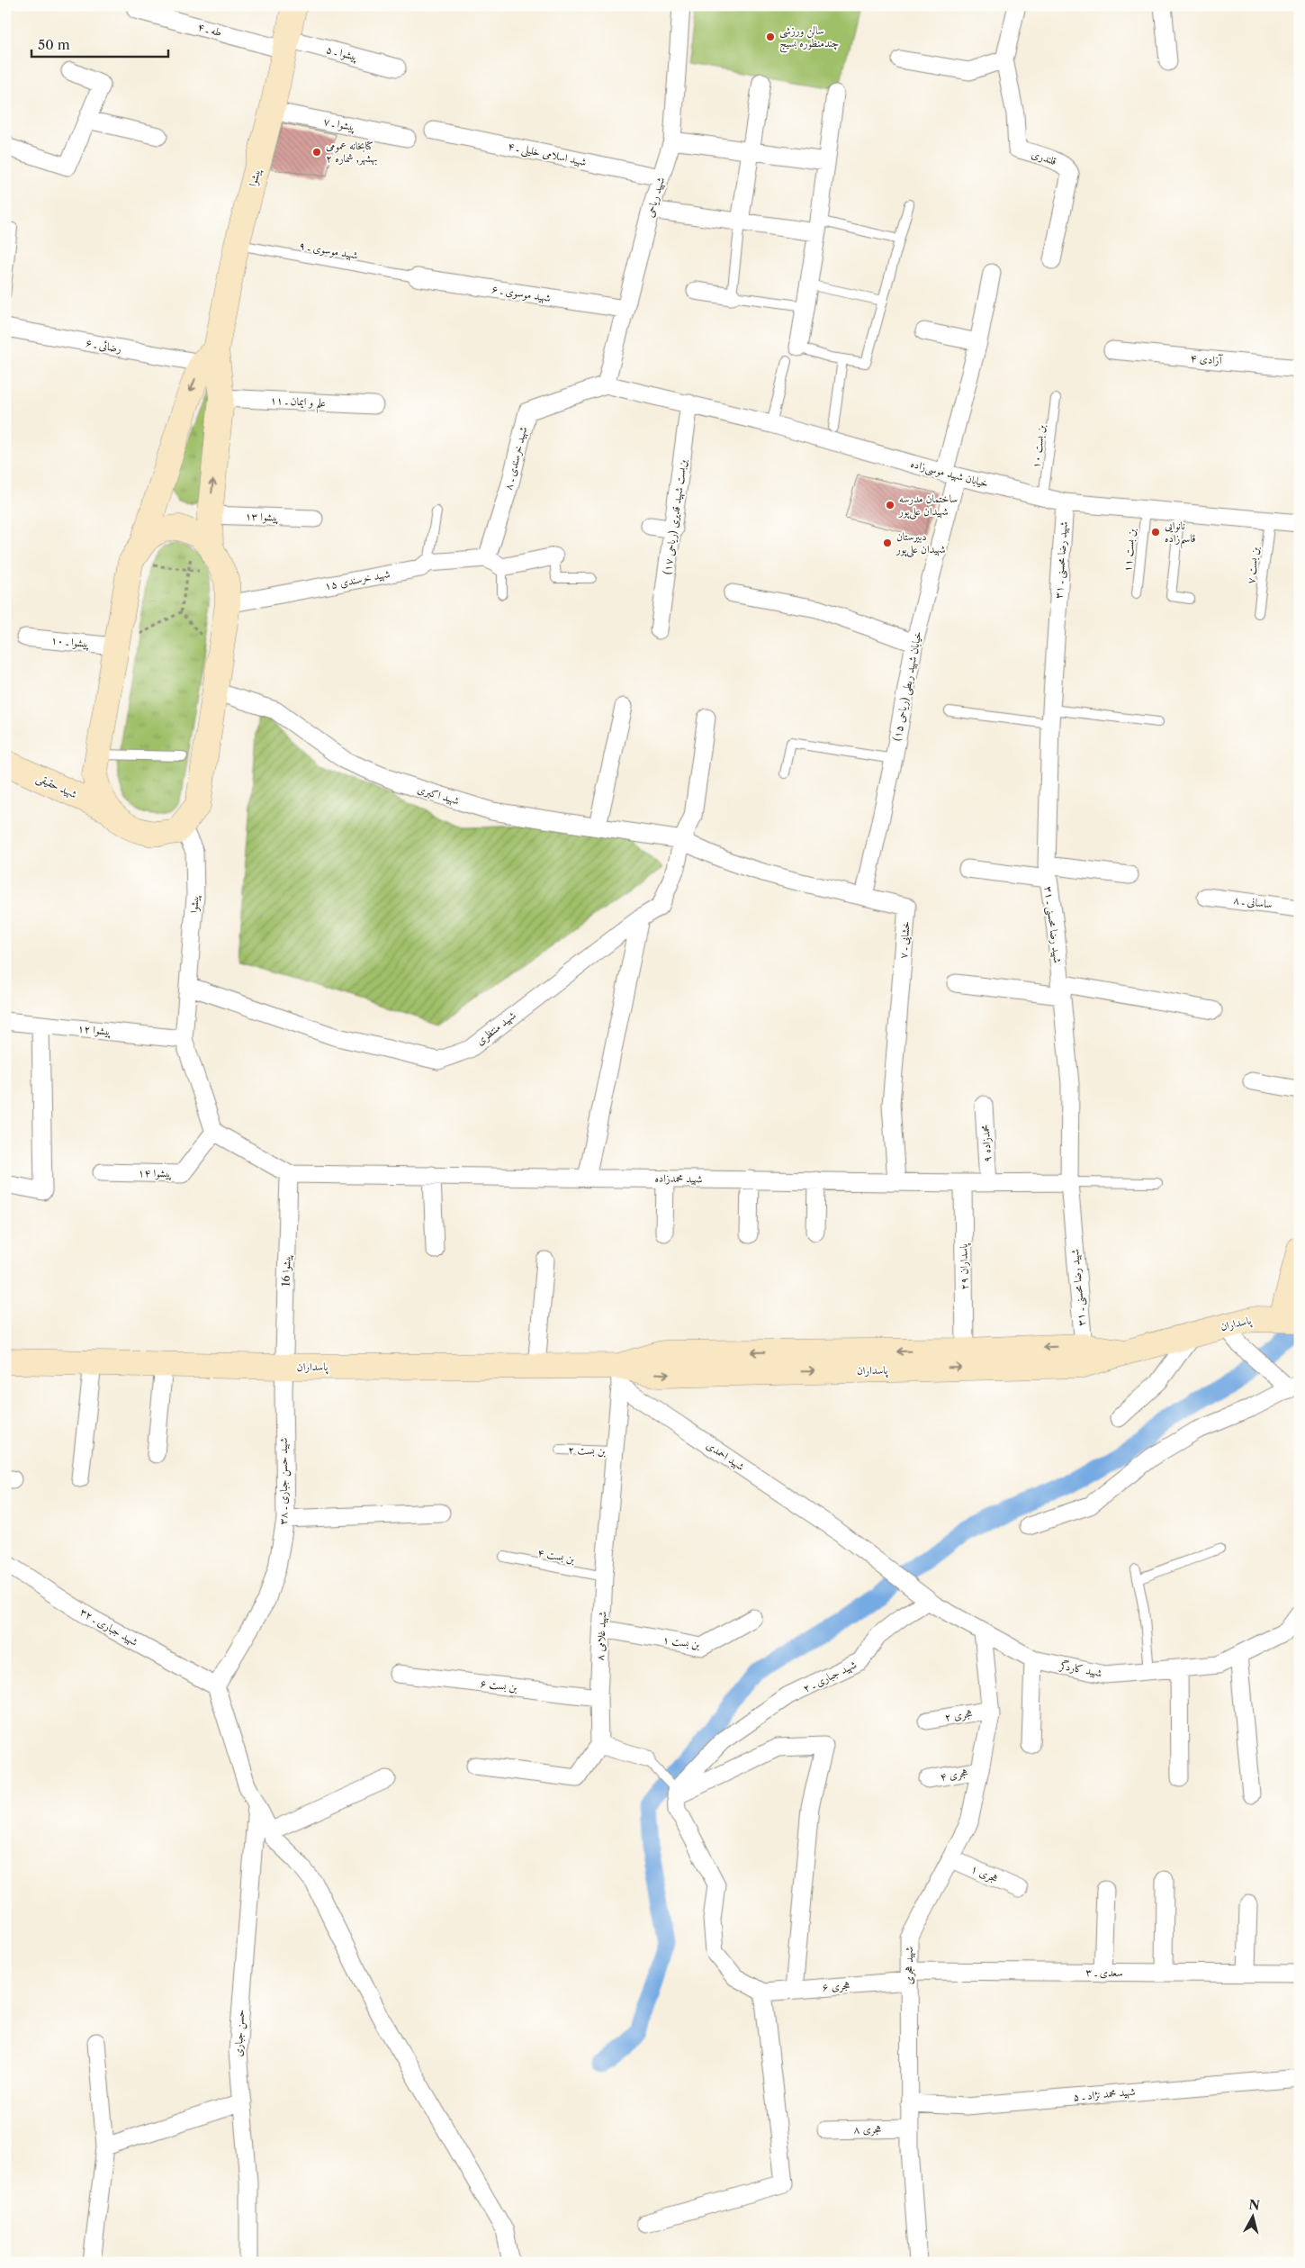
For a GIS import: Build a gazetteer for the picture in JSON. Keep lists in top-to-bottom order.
{
  "streets": {
    "street": [
      "طه ـ ۴",
      "پیشوا ـ ۵",
      "پیشوا ـ ۷",
      "شهید اسلامی خلیلی ـ ۴",
      "قلندری",
      "پیشوا",
      "شهید ریاحی",
      "شهید موسوی ـ ۶",
      "رضائی ـ ۶",
      "آزادی ۴",
      "علم و ایمان ـ ۱۱",
      "شهید خرسندی ـ ۸",
      "خیابان شهید موسی‌زاده",
      "پیشوا ۱۳",
      "بن‌بست شهید قدیری (ریاحی ۱۷)",
      "شهید رضا محسنی ـ ۳۱",
      "شهید خرسندی ۱۵",
      "پیشوا ـ ۱۰",
      "خیابان شهید ربطی (ریاحی ۱۵)",
      "شهید حقیقی",
      "شهید اکبری",
      "ساسانی ـ ۸",
      "خشایی ـ ۷",
      "شهید منتظری",
      "پیشوا ۱۲",
      "محمدزاده ۹",
      "پیشوا ۱۴",
      "شهید محمدزاده",
      "پاسداران ۲۹",
      "پیشوا 16",
      "پاسداران",
      "شهید احمدی",
      "شهید حسن جباری ـ ۳۸",
      "شهید جباری ـ ۳۲",
      "۸ شهید غلامی",
      "بن بست ۱",
      "شهید کاردگر",
      "شهید جباری ـ ۲",
      "بن بست ۶",
      "هجری ۲",
      "هجری ۴",
      "هجری ۱",
      "شهید هجری",
      "سعدی ـ ۳",
      "هجری ۶",
      "حسن جباری",
      "شهید محمد نژاد ـ ۵",
      "هجری ۸"
    ],
    "lane": [
      "شهید موسوی ـ ۹",
      "بن بست ۱۰",
      "بن بست ۱۱",
      "بن بست ۷",
      "بن بست ۲",
      "بن بست ۴"
    ]
  },
  "crossings": [
    ["طه ـ ۴", "پیشوا ـ ۵"],
    ["طه ـ ۴", "پیشوا"],
    ["پیشوا ـ ۵", "پیشوا"],
    ["پیشوا ـ ۷", "پیشوا"],
    ["شهید اسلامی خلیلی ـ ۴", "شهید ریاحی"],
    ["پیشوا", "شهید موسوی ـ ۹"],
    ["پیشوا", "رضائی ـ ۶"],
    ["پیشوا", "شهید منتظری"],
    ["پیشوا", "پیشوا ۱۲"],
    ["شهید ریاحی", "شهید موسوی ـ ۶"],
    ["شهید ریاحی", "شهید خرسندی ـ ۸"],
    ["شهید ریاحی", "خیابان شهید موسی‌زاده"],
    ["شهید موسوی ـ ۹", "شهید موسوی ـ ۶"],
    ["بن بست ۱۰", "خیابان شهید موسی‌زاده"],
    ["شهید خرسندی ـ ۸", "خیابان شهید موسی‌زاده"],
    ["شهید خرسندی ـ ۸", "شهید خرسندی ۱۵"],
    ["خیابان شهید موسی‌زاده", "بن‌بست شهید قدیری (ریاحی ۱۷)"],
    ["خیابان شهید موسی‌زاده", "بن بست ۱۱"],
    ["خیابان شهید موسی‌زاده", "شهید رضا محسنی ـ ۳۱"],
    ["خیابان شهید موسی‌زاده", "بن بست ۷"],
    ["خیابان شهید موسی‌زاده", "خیابان شهید ربطی (ریاحی ۱۵)"],
    ["شهید رضا محسنی ـ ۳۱", "شهید محمدزاده"],
    ["شهید رضا محسنی ـ ۳۱", "پاسداران"],
    ["خیابان شهید ربطی (ریاحی ۱۵)", "خشایی ـ ۷"],
    ["شهید اکبری", "خشایی ـ ۷"],
    ["شهید اکبری", "شهید منتظری"],
    ["خشایی ـ ۷", "شهید منتظری"],
    ["خشایی ـ ۷", "شهید محمدزاده"],
    ["محمدزاده ۹", "شهید محمدزاده"],
    ["شهید محمدزاده", "پاسداران ۲۹"],
    ["شهید محمدزاده", "پیشوا 16"],
    ["پاسداران ۲۹", "پاسداران"],
    ["پیشوا 16", "پاسداران"],
    ["پیشوا 16", "شهید حسن جباری ـ ۳۸"],
    ["پاسداران", "شهید احمدی"],
    ["پاسداران", "شهید حسن جباری ـ ۳۸"],
    ["پاسداران", "۸ شهید غلامی"],
    ["بن بست ۲", "۸ شهید غلامی"],
    ["شهید احمدی", "۸ شهید غلامی"],
    ["شهید احمدی", "شهید کاردگر"],
    ["شهید احمدی", "شهید جباری ـ ۲"],
    ["شهید حسن جباری ـ ۳۸", "شهید جباری ـ ۳۲"],
    ["بن بست ۴", "۸ شهید غلامی"],
    ["۸ شهید غلامی", "بن بست ۱"],
    ["۸ شهید غلامی", "بن بست ۶"],
    ["شهید کاردگر", "شهید جباری ـ ۲"],
    ["شهید کاردگر", "شهید هجری"],
    ["هجری ۲", "شهید هجری"],
    ["هجری ۴", "شهید هجری"],
    ["هجری ۱", "شهید هجری"],
    ["شهید هجری", "سعدی ـ ۳"],
    ["شهید هجری", "هجری ۶"],
    ["شهید هجری", "شهید محمد نژاد ـ ۵"],
    ["شهید هجری", "هجری ۸"],
    ["سعدی ـ ۳", "هجری ۶"]
  ],
  "places": [
    "سالن ورزشی چندمنظوره بسیج",
    "کتابخانه عمومی بهشهر, شماره ۲",
    "ساختمان مدرسه شهیدان علی‌پور",
    "نانوایی قاسم‌زاده",
    "دبیرستان شهیدان علی‌پور"
  ],
  "scale_bar": "50 m",
  "north": "top"
}
